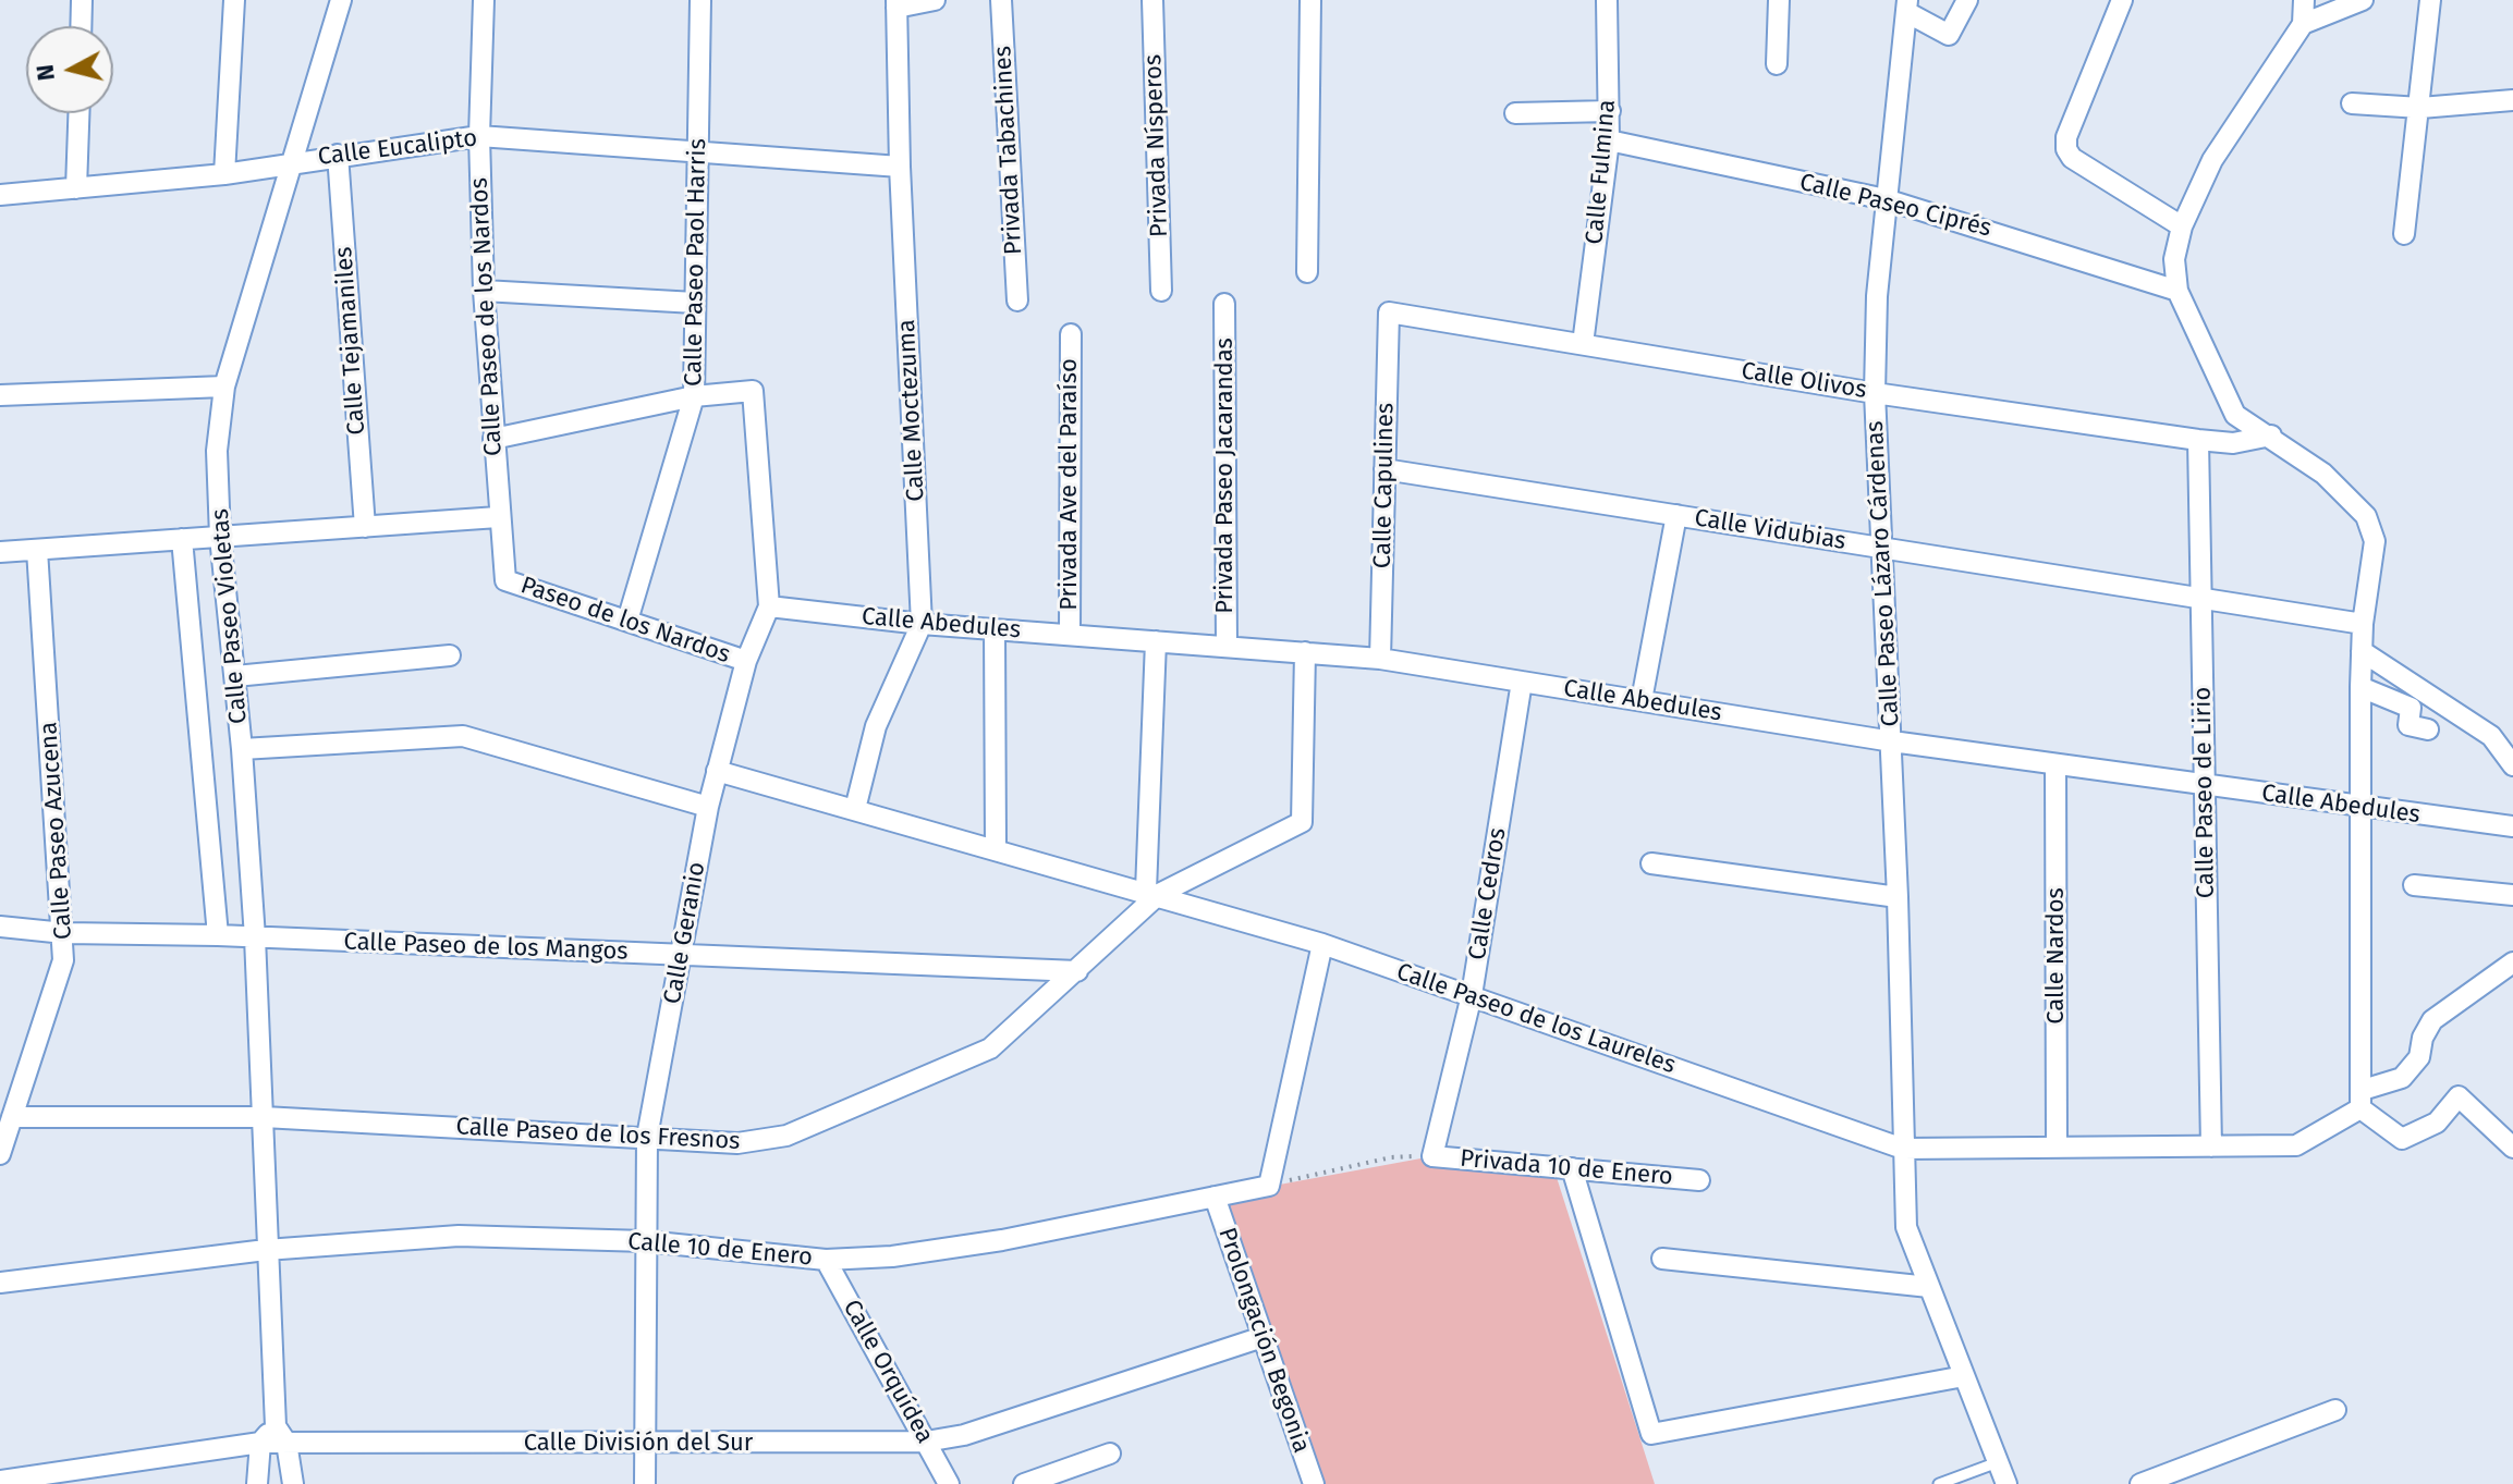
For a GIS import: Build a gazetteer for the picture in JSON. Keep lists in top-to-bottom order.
{
  "streets": {
    "street": [
      "Privada Nísperos",
      "Calle Eucalipto",
      "Privada Tabachines",
      "Calle Fulmina",
      "Calle Paseo Ciprés",
      "Calle Paseo Paol Harris",
      "Calle Paseo de los Nardos",
      "Calle Tejamaniles",
      "Calle Olivos",
      "Calle Moctezuma",
      "Privada Paseo Jacarandas",
      "Privada Ave del Paraíso",
      "Calle Capulines",
      "Calle Vidubias",
      "Calle Paseo Lázaro Cárdenas",
      "Calle Paseo Violetas",
      "Paseo de los Nardos",
      "Calle Abedules",
      "Calle Paseo de Lirio",
      "Calle Paseo Azucena",
      "Calle Cedros",
      "Calle Geranio",
      "Calle Paseo de los Mangos",
      "Calle Nardos",
      "Calle Paseo de los Laureles",
      "Calle Paseo de los Fresnos",
      "Privada 10 de Enero",
      "Calle 10 de Enero",
      "Prolongación Begonia",
      "Calle Orquídea",
      "Calle División del Sur"
    ]
  },
  "crossings": [
    ["Calle Eucalipto", "Calle Paseo Paol Harris"],
    ["Calle Eucalipto", "Calle Paseo de los Nardos"],
    ["Calle Eucalipto", "Calle Tejamaniles"],
    ["Calle Eucalipto", "Calle Moctezuma"],
    ["Calle Eucalipto", "Calle Paseo Violetas"],
    ["Calle Fulmina", "Calle Paseo Ciprés"],
    ["Calle Fulmina", "Calle Olivos"],
    ["Calle Paseo Ciprés", "Calle Paseo Lázaro Cárdenas"],
    ["Calle Paseo Paol Harris", "Paseo de los Nardos"],
    ["Calle Paseo Paol Harris", "Calle Geranio"],
    ["Calle Paseo de los Nardos", "Paseo de los Nardos"],
    ["Calle Olivos", "Calle Capulines"],
    ["Calle Olivos", "Calle Paseo Lázaro Cárdenas"],
    ["Calle Olivos", "Calle Paseo de Lirio"],
    ["Calle Moctezuma", "Calle Abedules"],
    ["Calle Moctezuma", "Calle Paseo de los Laureles"],
    ["Privada Paseo Jacarandas", "Calle Abedules"],
    ["Privada Ave del Paraíso", "Calle Abedules"],
    ["Calle Capulines", "Calle Vidubias"],
    ["Calle Capulines", "Calle Abedules"],
    ["Calle Vidubias", "Calle Paseo Lázaro Cárdenas"],
    ["Calle Vidubias", "Calle Paseo de Lirio"],
    ["Calle Paseo Lázaro Cárdenas", "Calle Abedules"],
    ["Calle Paseo Lázaro Cárdenas", "Calle Paseo de los Laureles"],
    ["Calle Paseo Violetas", "Calle Paseo de los Mangos"],
    ["Calle Paseo Violetas", "Calle Paseo de los Fresnos"],
    ["Calle Paseo Violetas", "Calle 10 de Enero"],
    ["Calle Paseo Violetas", "Calle División del Sur"],
    ["Paseo de los Nardos", "Calle Geranio"],
    ["Calle Abedules", "Calle Paseo de Lirio"],
    ["Calle Abedules", "Calle Cedros"],
    ["Calle Abedules", "Calle Geranio"],
    ["Calle Abedules", "Calle Nardos"],
    ["Calle Paseo de Lirio", "Calle Paseo de los Laureles"],
    ["Calle Paseo Azucena", "Calle Paseo de los Mangos"],
    ["Calle Paseo Azucena", "Calle Paseo de los Fresnos"],
    ["Calle Cedros", "Calle Paseo de los Laureles"],
    ["Calle Cedros", "Privada 10 de Enero"],
    ["Calle Geranio", "Calle Paseo de los Mangos"],
    ["Calle Geranio", "Calle Paseo de los Laureles"],
    ["Calle Geranio", "Calle Paseo de los Fresnos"],
    ["Calle Geranio", "Calle 10 de Enero"],
    ["Calle Geranio", "Calle División del Sur"],
    ["Calle Paseo de los Mangos", "Calle Paseo de los Fresnos"],
    ["Calle Nardos", "Calle Paseo de los Laureles"],
    ["Calle Paseo de los Laureles", "Calle Paseo de los Fresnos"],
    ["Calle 10 de Enero", "Prolongación Begonia"],
    ["Calle 10 de Enero", "Calle Orquídea"],
    ["Prolongación Begonia", "Calle División del Sur"],
    ["Calle Orquídea", "Calle División del Sur"]
  ],
  "north": "left"
}
